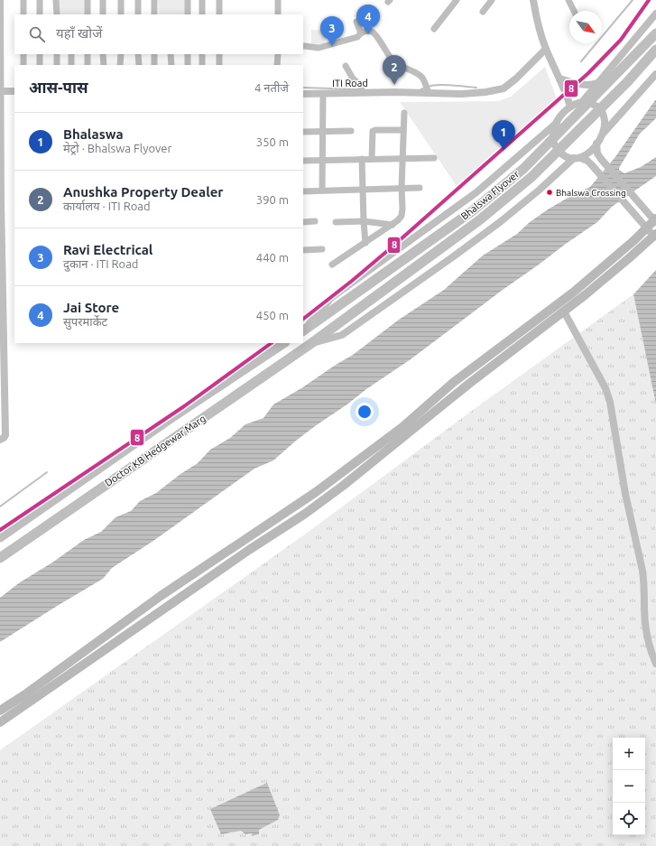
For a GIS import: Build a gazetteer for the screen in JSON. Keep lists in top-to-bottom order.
{
  "streets": {
    "highway": ["Bhalswa Flyover", "Doctor KB Hedgewar Marg"],
    "street": ["ITI Road"]
  },
  "crossings": [
    ["Bhalswa Flyover", "Doctor KB Hedgewar Marg"]
  ],
  "places": ["Bhalswa Crossing"],
  "lines": ["transit line 8"],
  "north": "bottom right",
  "page": {
    "pins": [
      "4",
      "3",
      "2",
      "1"
    ],
    "search": "यहाँ खोजें",
    "heading": ["आस-पास", "4 नतीजे"],
    "list": [
      {
        "mark": "1",
        "name": "Bhalaswa",
        "note": "मेट्रो · Bhalswa Flyover",
        "value": "350 m"
      },
      {
        "mark": "2",
        "name": "Anushka Property Dealer",
        "note": "कार्यालय · ITI Road",
        "value": "390 m"
      },
      {
        "mark": "3",
        "name": "Ravi Electrical",
        "note": "दुकान · ITI Road",
        "value": "440 m"
      },
      {
        "mark": "4",
        "name": "Jai Store",
        "note": "सुपरमार्केट",
        "value": "450 m"
      }
    ],
    "map_buttons": ["+", "−"]
  }
}
